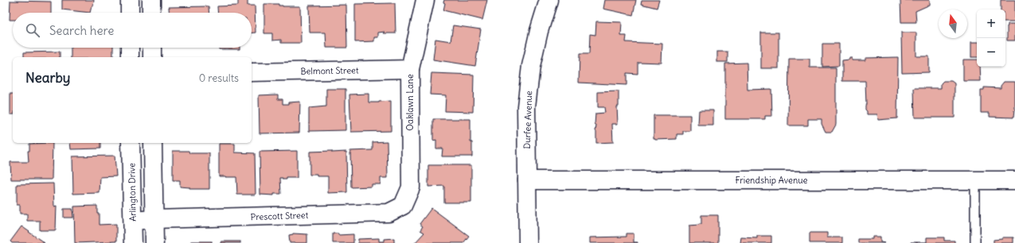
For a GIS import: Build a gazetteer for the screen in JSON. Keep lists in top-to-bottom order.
{
  "streets": {
    "street": [
      "Belmont Street",
      "Oaklawn Lane",
      "Durfee Avenue",
      "Friendship Avenue",
      "Arlington Drive",
      "Prescott Street"
    ]
  },
  "crossings": [
    ["Belmont Street", "Oaklawn Lane"],
    ["Oaklawn Lane", "Prescott Street"],
    ["Durfee Avenue", "Friendship Avenue"],
    ["Arlington Drive", "Prescott Street"]
  ],
  "north": "top",
  "page": {
    "map_buttons": ["+", "−"],
    "search": "Search here",
    "heading": ["Nearby", "0 results"]
  }
}
